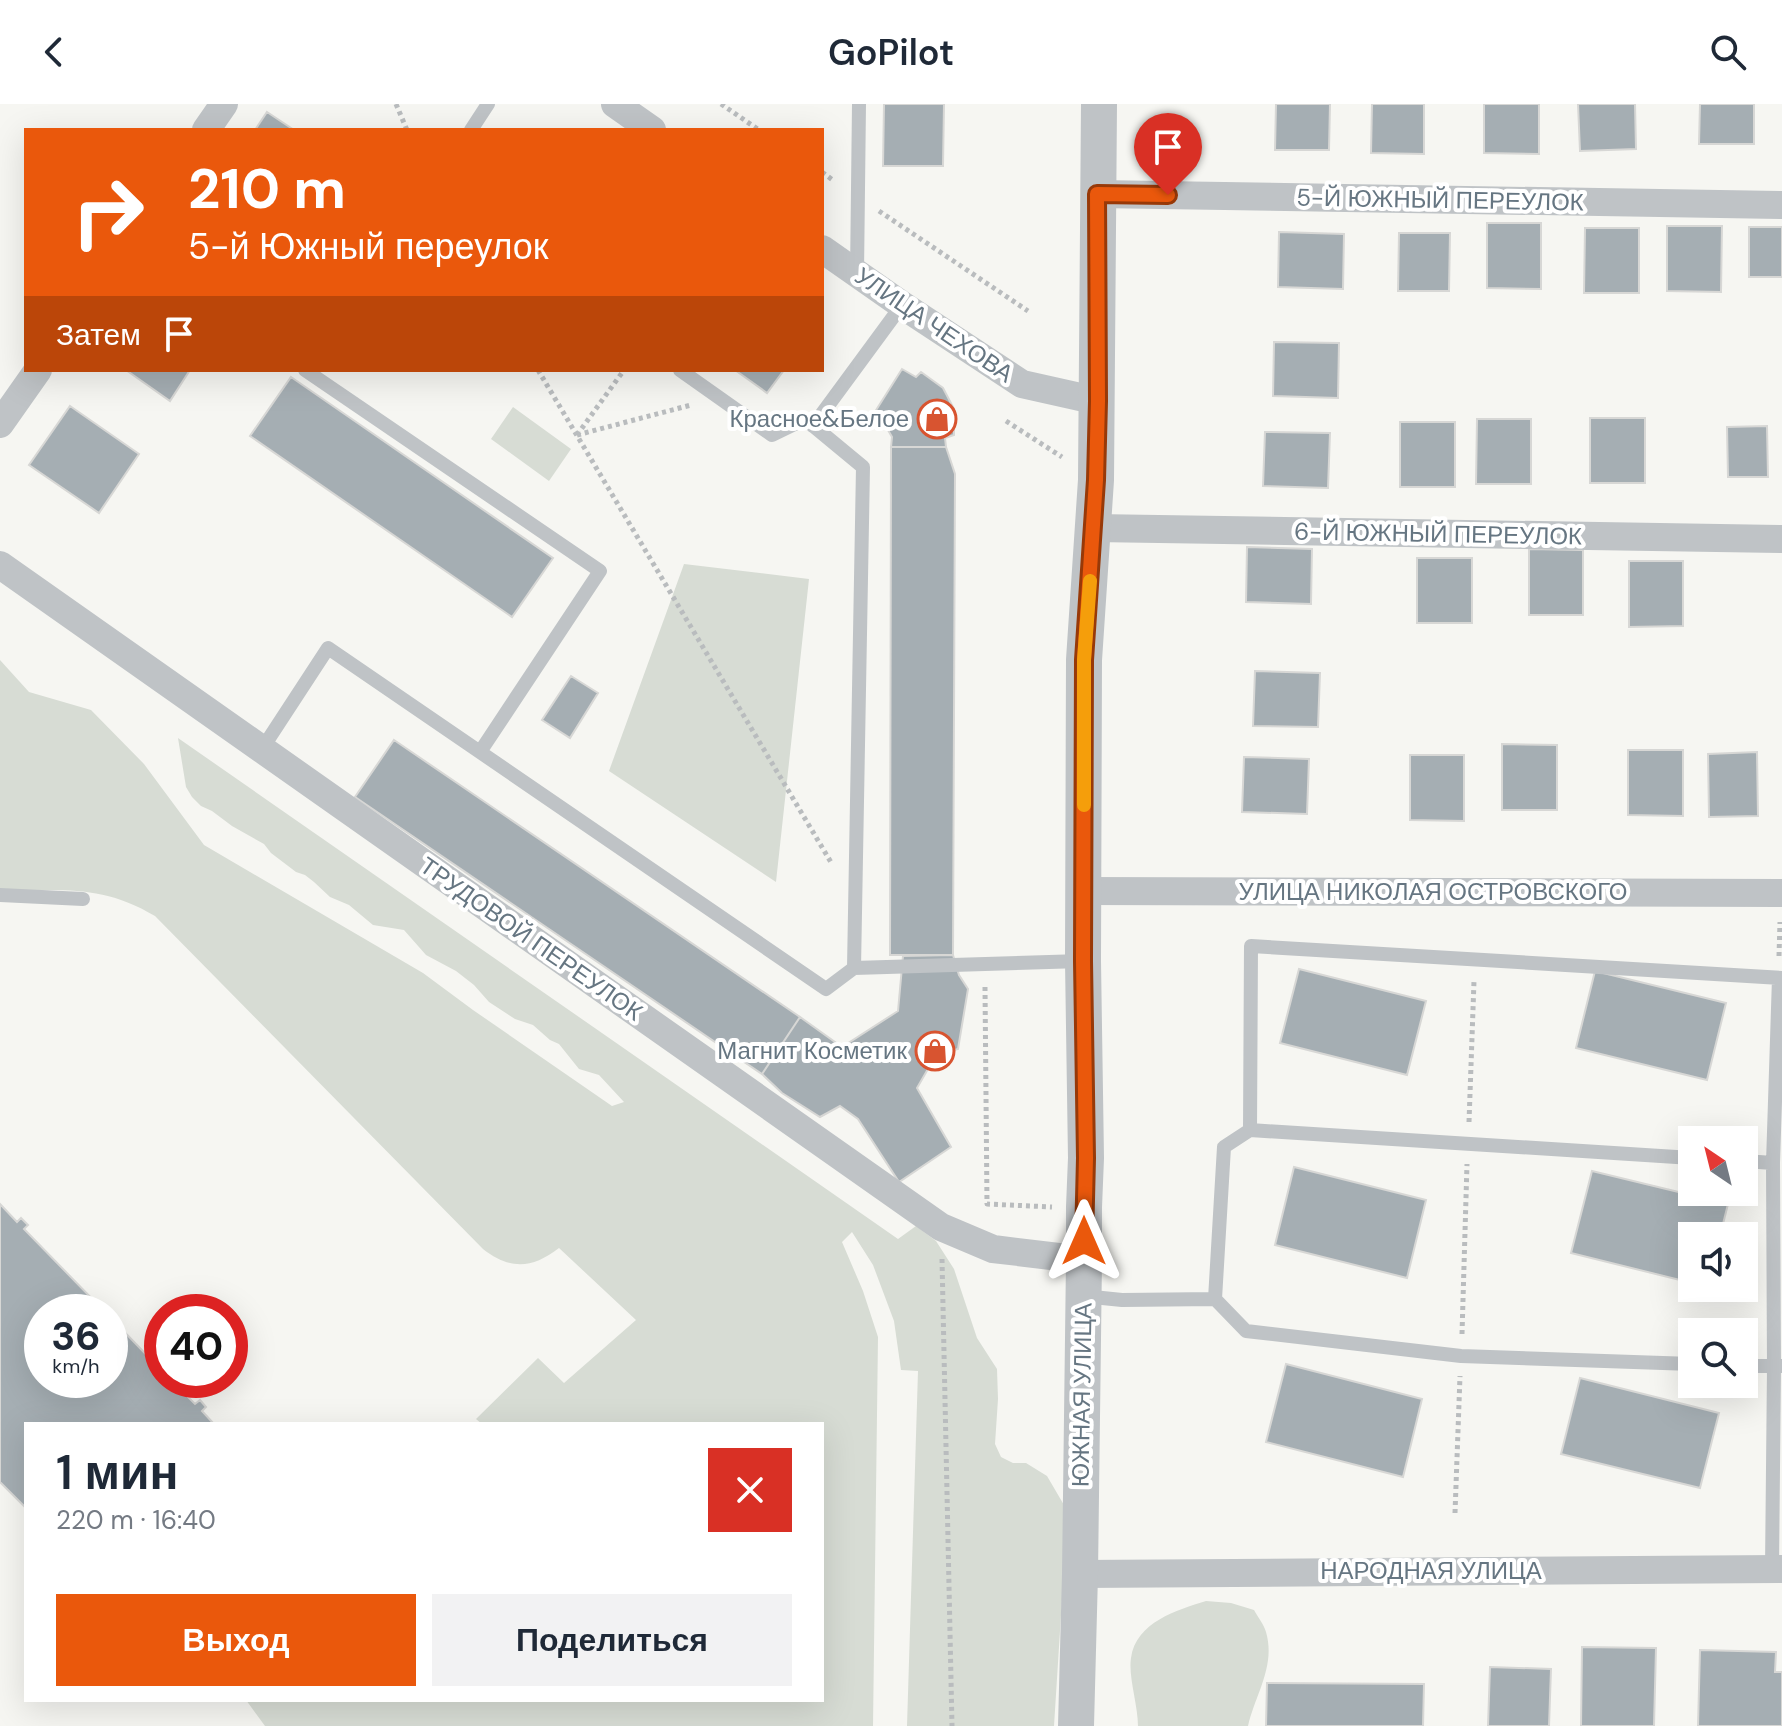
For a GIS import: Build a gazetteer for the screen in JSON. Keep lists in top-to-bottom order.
{
  "streets": {
    "street": [
      "5-Й ЮЖНЫЙ ПЕРЕУЛОК",
      "УЛИЦА ЧЕХОВА",
      "6-Й ЮЖНЫЙ ПЕРЕУЛОК",
      "УЛИЦА НИКОЛАЯ ОСТРОВСКОГО",
      "ТРУДОВОЙ ПЕРЕУЛОК",
      "ЮЖНАЯ УЛИЦА",
      "НАРОДНАЯ УЛИЦА"
    ]
  },
  "crossings": [
    ["5-Й ЮЖНЫЙ ПЕРЕУЛОК", "ЮЖНАЯ УЛИЦА"],
    ["УЛИЦА ЧЕХОВА", "ЮЖНАЯ УЛИЦА"],
    ["6-Й ЮЖНЫЙ ПЕРЕУЛОК", "ЮЖНАЯ УЛИЦА"],
    ["УЛИЦА НИКОЛАЯ ОСТРОВСКОГО", "ЮЖНАЯ УЛИЦА"],
    ["ТРУДОВОЙ ПЕРЕУЛОК", "ЮЖНАЯ УЛИЦА"],
    ["ЮЖНАЯ УЛИЦА", "НАРОДНАЯ УЛИЦА"]
  ],
  "places": {
    "shop": ["Красное&Белое", "Магнит Косметик"]
  },
  "north": "top left",
  "page": {
    "header": "GoPilot",
    "turn": ["210 m", "5-й Южный переулок"],
    "then": "Затем",
    "speed": "36 km/h",
    "limit": "40",
    "heading": ["1 мин", "220 m · 16:40"],
    "buttons": ["Выход", "Поделиться"]
  }
}
